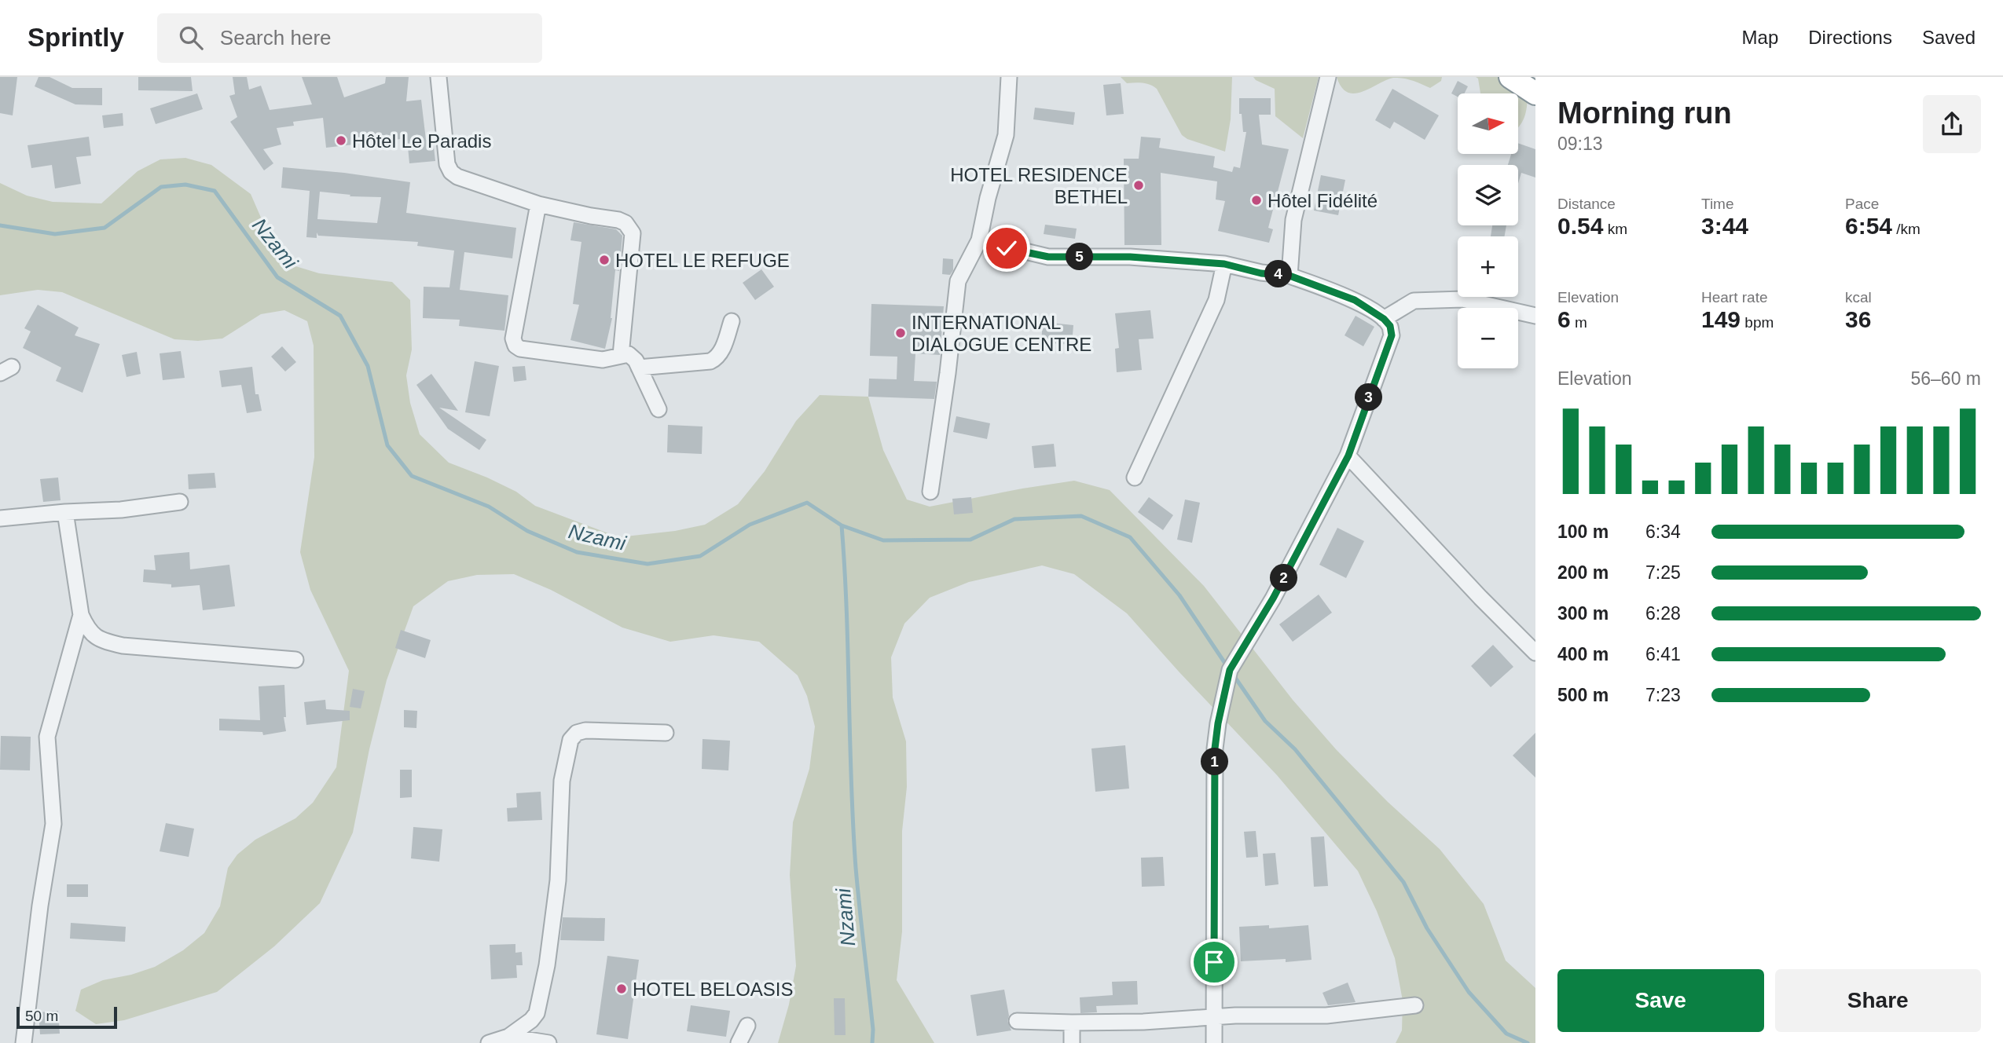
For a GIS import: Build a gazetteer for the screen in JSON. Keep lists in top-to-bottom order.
{
  "water": ["Nzami"],
  "places": [
    "Hôtel Le Paradis",
    "HOTEL RESIDENCE BETHEL",
    "Hôtel Fidélité",
    "HOTEL LE REFUGE",
    "INTERNATIONAL DIALOGUE CENTRE",
    "HOTEL BELOASIS"
  ],
  "scale_bar": "50 m",
  "north": "right",
  "page": {
    "header": "Sprintly",
    "search": "Search here",
    "nav": ["Map", "Directions", "Saved"],
    "heading": ["Morning run", "09:13"],
    "map_buttons": ["+", "−"],
    "stats": [
      ["Distance", "0.54 km"],
      ["Time", "3:44"],
      ["Pace", "6:54 /km"],
      ["Elevation", "6 m"],
      ["Heart rate", "149 bpm"],
      ["kcal", "36"]
    ],
    "pins": [
      "5",
      "4",
      "3",
      "2",
      "1"
    ],
    "chart": ["Elevation", "56–60 m"],
    "list": [
      {
        "name": "100 m",
        "note": "6:34"
      },
      {
        "name": "200 m",
        "note": "7:25"
      },
      {
        "name": "300 m",
        "note": "6:28"
      },
      {
        "name": "400 m",
        "note": "6:41"
      },
      {
        "name": "500 m",
        "note": "7:23"
      }
    ],
    "buttons": ["Save", "Share"],
    "scale": "50 m"
  }
}
